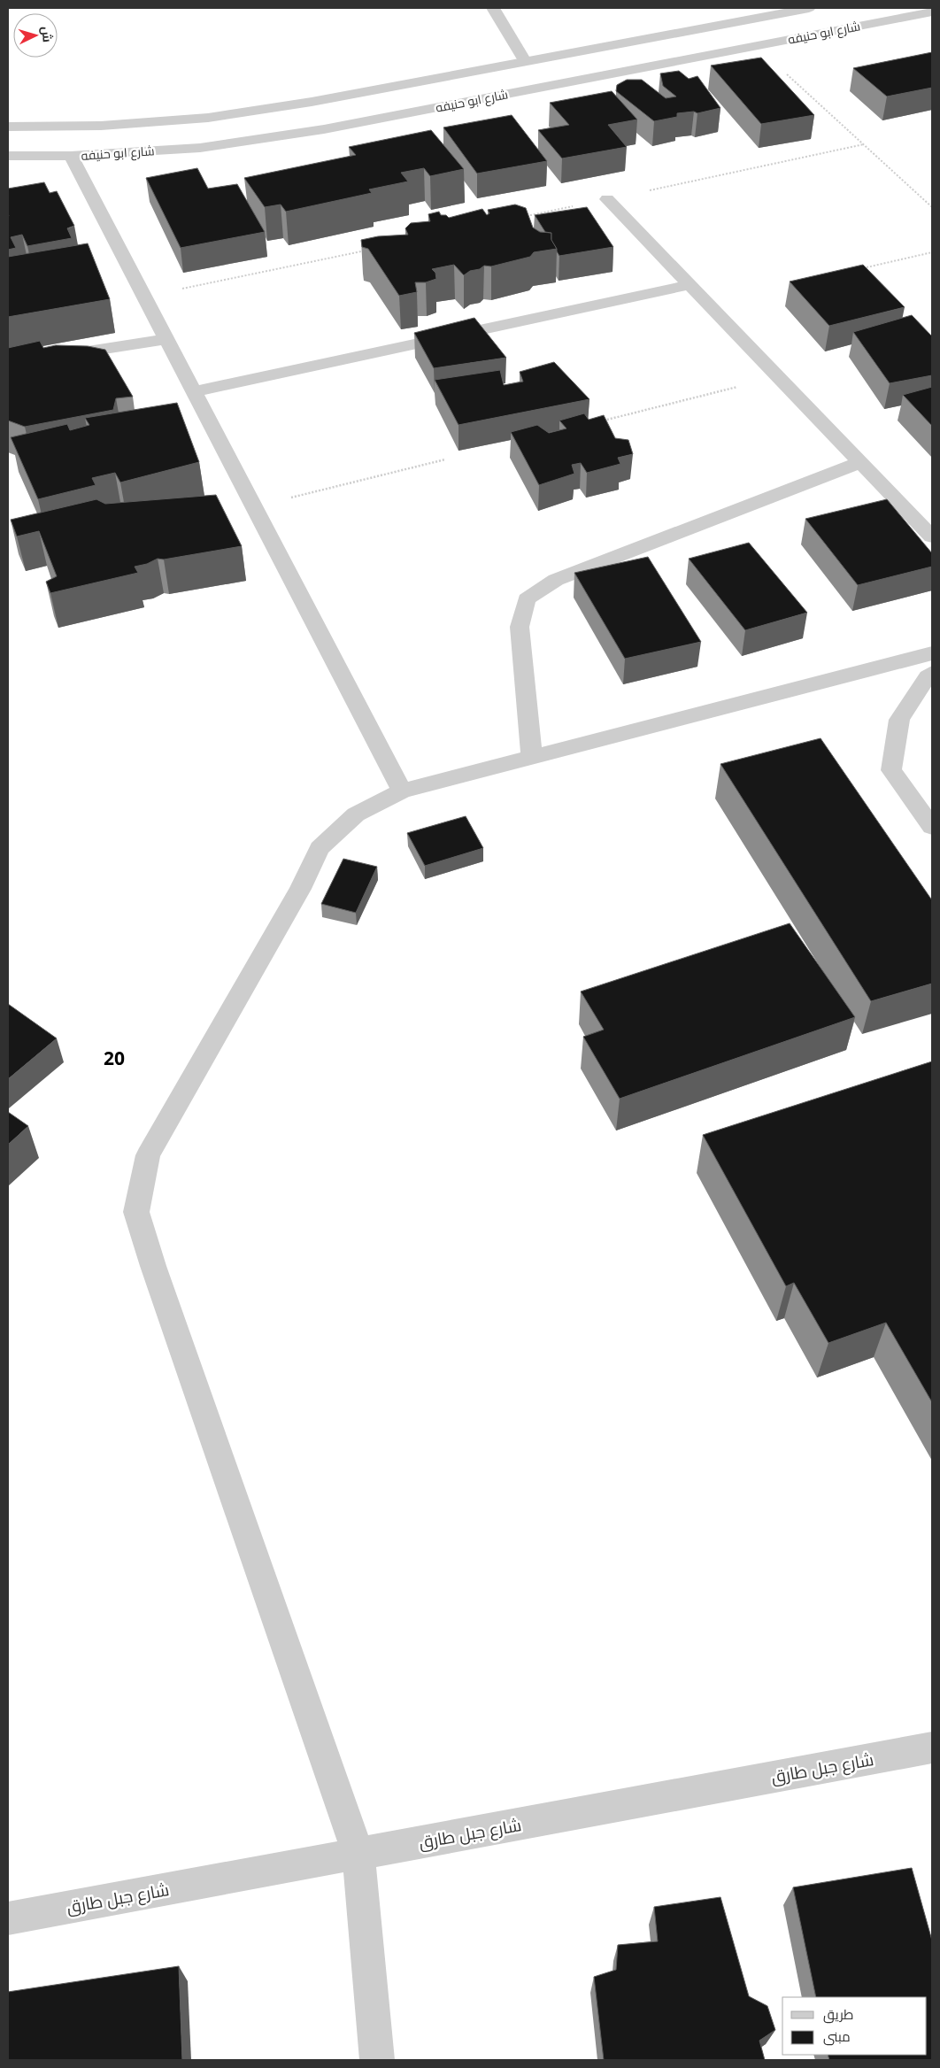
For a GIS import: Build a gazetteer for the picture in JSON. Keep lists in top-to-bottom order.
{
  "streets": {
    "street": ["شارع ابو حنيفه", "شارع جبل طارق"]
  },
  "districts": ["20"],
  "legend": ["طريق", "مبنى"],
  "north": "right"
}
